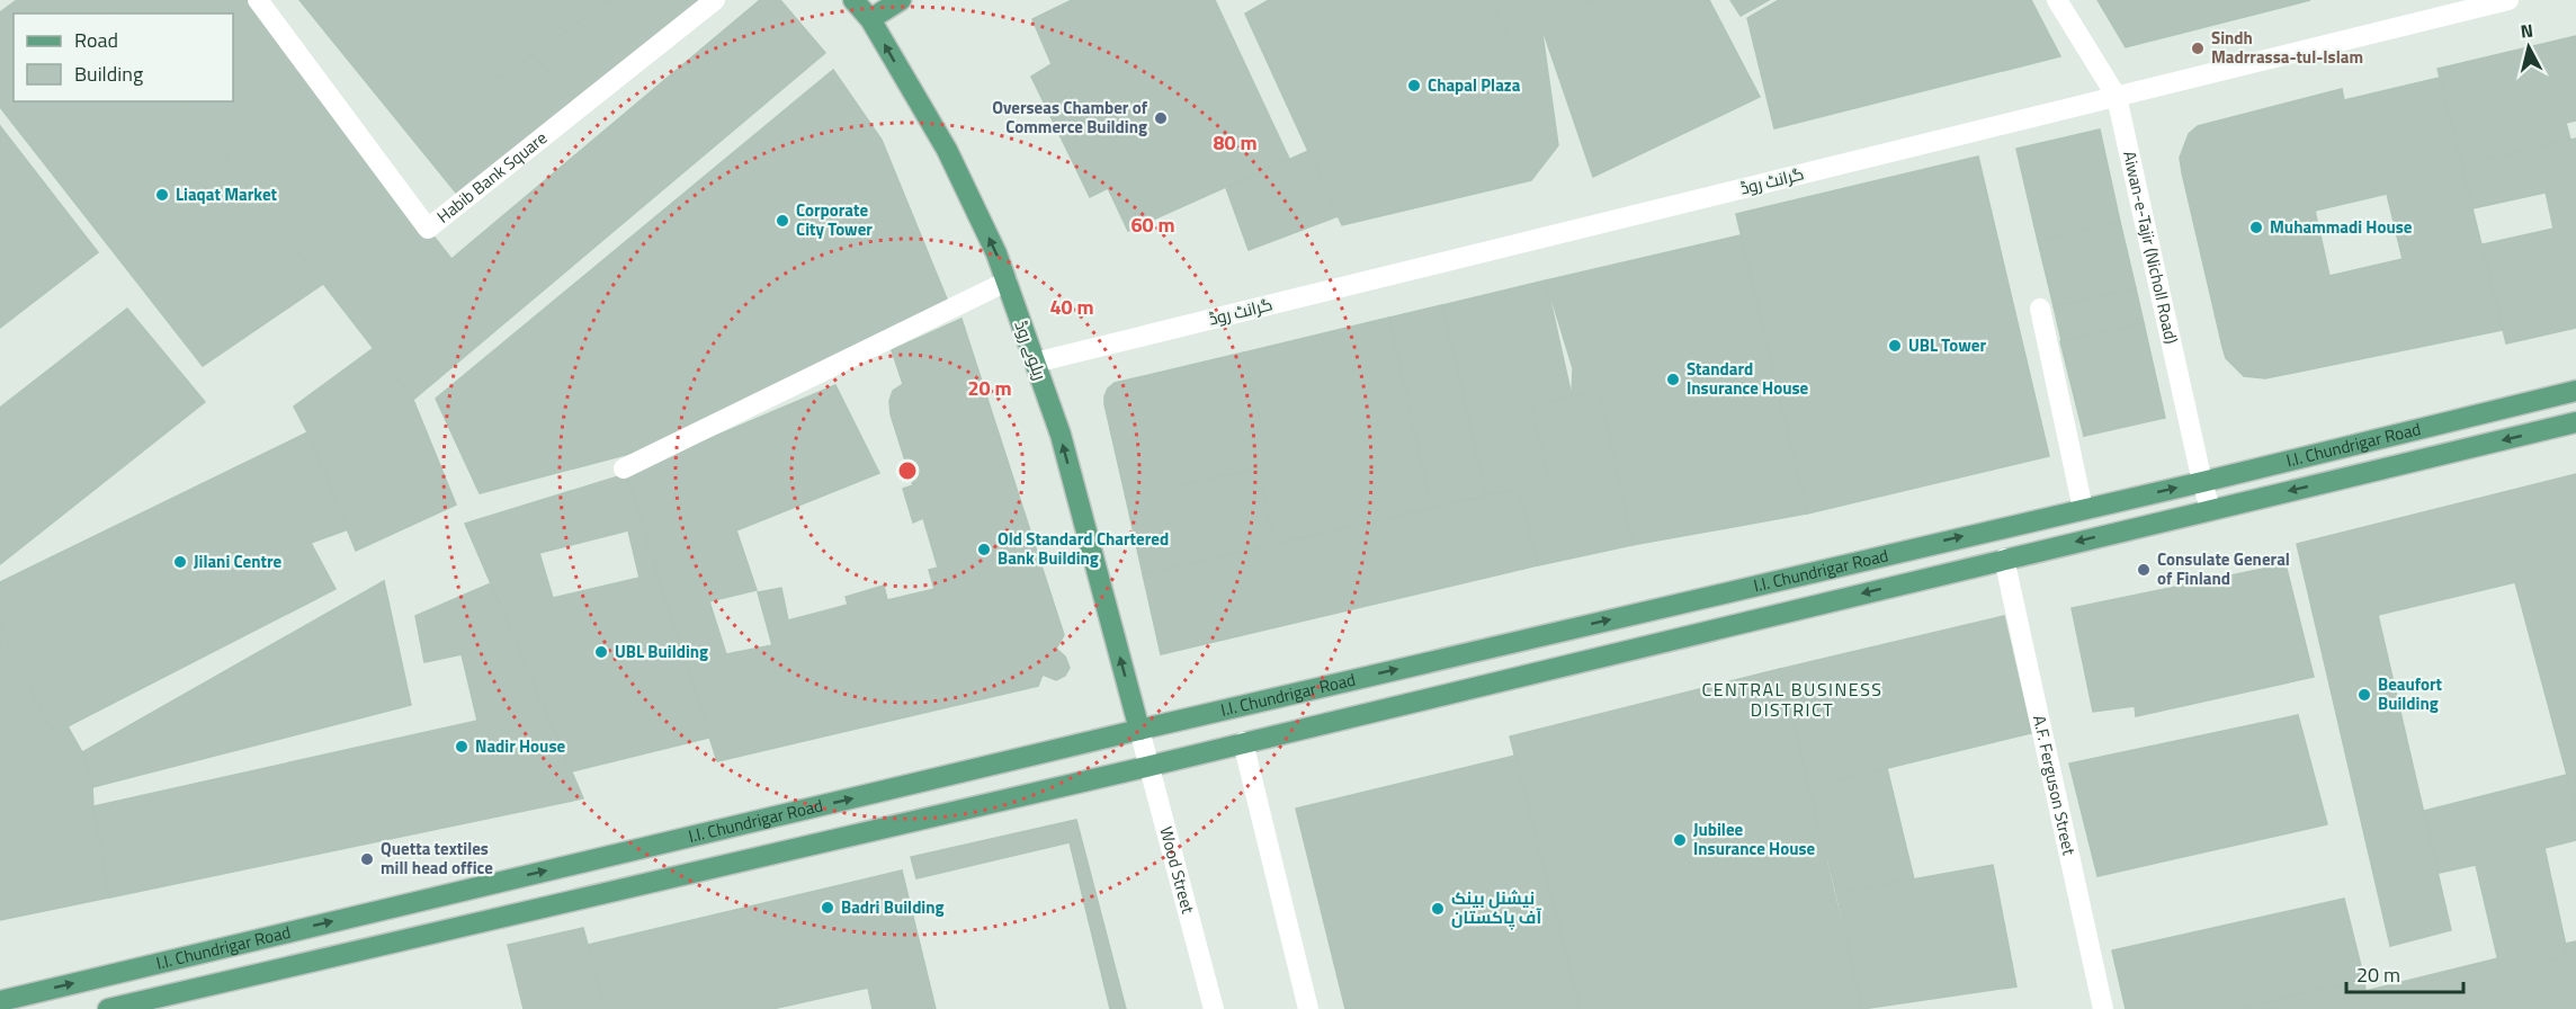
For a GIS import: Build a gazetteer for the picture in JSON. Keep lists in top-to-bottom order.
{
  "streets": {
    "main road": ["ریلوے روڈ", "I.I. Chundrigar Road"],
    "street": [
      "Habib Bank Square",
      "گرانٹ روڈ",
      "Aiwan-e-Tajir (Nicholl Road)",
      "A.F. Ferguson Street",
      "Wood Street"
    ]
  },
  "crossings": [
    ["گرانٹ روڈ", "Aiwan-e-Tajir (Nicholl Road)"],
    ["گرانٹ روڈ", "ریلوے روڈ"],
    ["Aiwan-e-Tajir (Nicholl Road)", "I.I. Chundrigar Road"],
    ["ریلوے روڈ", "I.I. Chundrigar Road"],
    ["ریلوے روڈ", "Wood Street"],
    ["I.I. Chundrigar Road", "A.F. Ferguson Street"],
    ["I.I. Chundrigar Road", "Wood Street"]
  ],
  "one_way": ["ریلوے روڈ"],
  "districts": ["CENTRAL BUSINESS DISTRICT"],
  "places": [
    "Sindh Madrrassa-tul-Islam",
    "Chapal Plaza",
    "Overseas Chamber of Commerce Building",
    "Liaqat Market",
    "Corporate City Tower",
    "Muhammadi House",
    "UBL Tower",
    "Standard Insurance House",
    "Old Standard Chartered Bank Building",
    "Jilani Centre",
    "Consulate General of Finland",
    "UBL Building",
    "Beaufort Building",
    "Nadir House",
    "Jubilee Insurance House",
    "Quetta textiles mill head office",
    "Badri Building",
    "نیشنل بینک آف پاکستان"
  ],
  "legend": ["Road", "Building"],
  "scale_bar": "20 m",
  "north": "top",
  "rings": [
    "80 m",
    "60 m",
    "40 m",
    "20 m"
  ]
}
